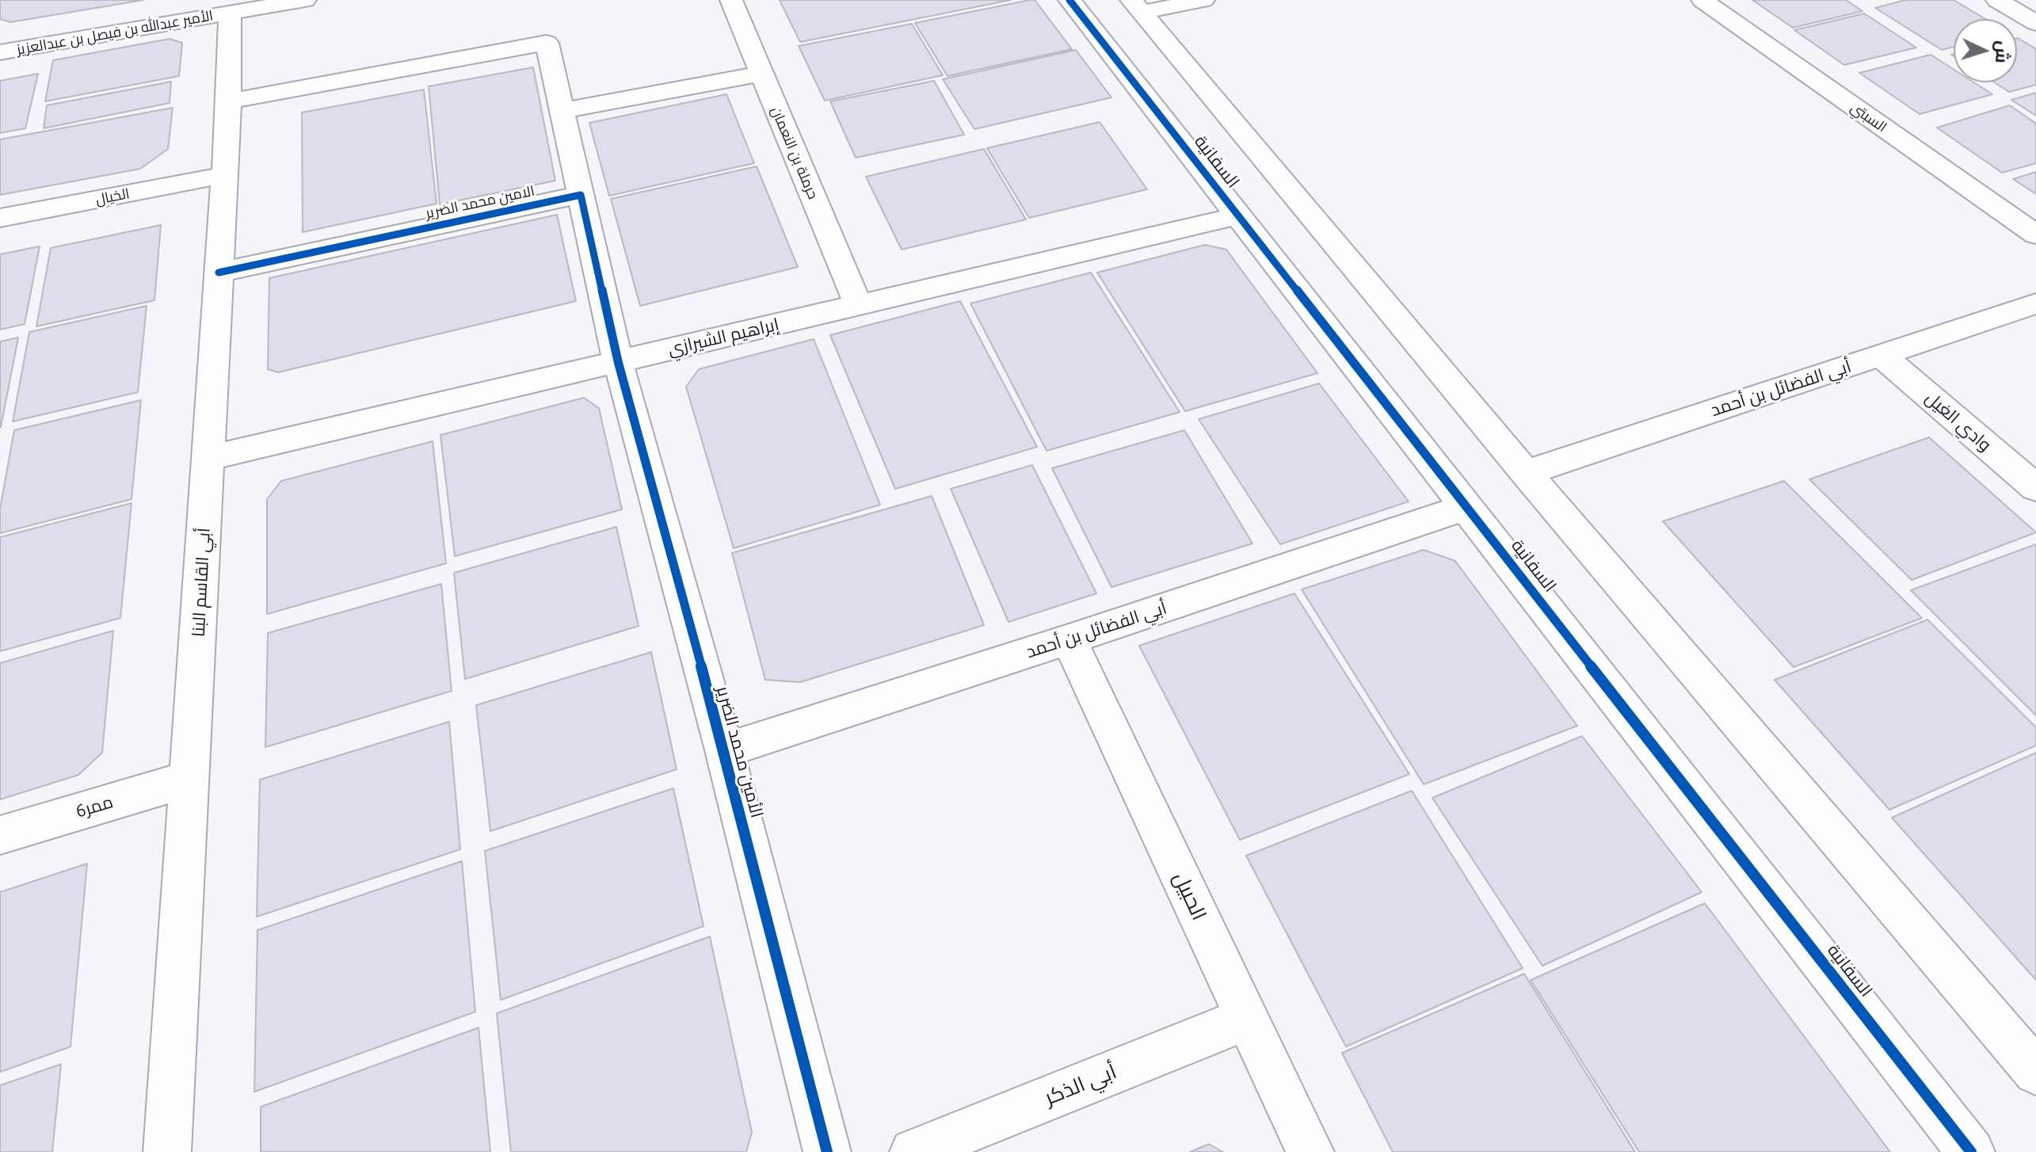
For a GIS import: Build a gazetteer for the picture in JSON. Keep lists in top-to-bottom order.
{
  "streets": {
    "street": [
      "الأمير عبدالله بن فيصل بن عبدالعزيز",
      "السبتي",
      "حرملة بن النعمان",
      "السفانية",
      "الخيال",
      "الامين محمد الضرير",
      "إبراهيم الشيرازي",
      "أبي الفضائل بن أحمد",
      "وادي الغيل",
      "أبي القاسم البنا",
      "الأمين محمد الضرير",
      "ممر6",
      "الحبيل",
      "أبي الذكر"
    ]
  },
  "crossings": [
    ["الأمير عبدالله بن فيصل بن عبدالعزيز", "أبي القاسم البنا"],
    ["حرملة بن النعمان", "إبراهيم الشيرازي"],
    ["السفانية", "إبراهيم الشيرازي"],
    ["السفانية", "أبي الفضائل بن أحمد"],
    ["الخيال", "أبي القاسم البنا"],
    ["الامين محمد الضرير", "أبي القاسم البنا"],
    ["إبراهيم الشيرازي", "أبي القاسم البنا"],
    ["إبراهيم الشيرازي", "الأمين محمد الضرير"],
    ["أبي الفضائل بن أحمد", "وادي الغيل"],
    ["أبي الفضائل بن أحمد", "الأمين محمد الضرير"],
    ["أبي الفضائل بن أحمد", "الحبيل"],
    ["أبي القاسم البنا", "ممر6"],
    ["الحبيل", "أبي الذكر"]
  ],
  "north": "right"
}
